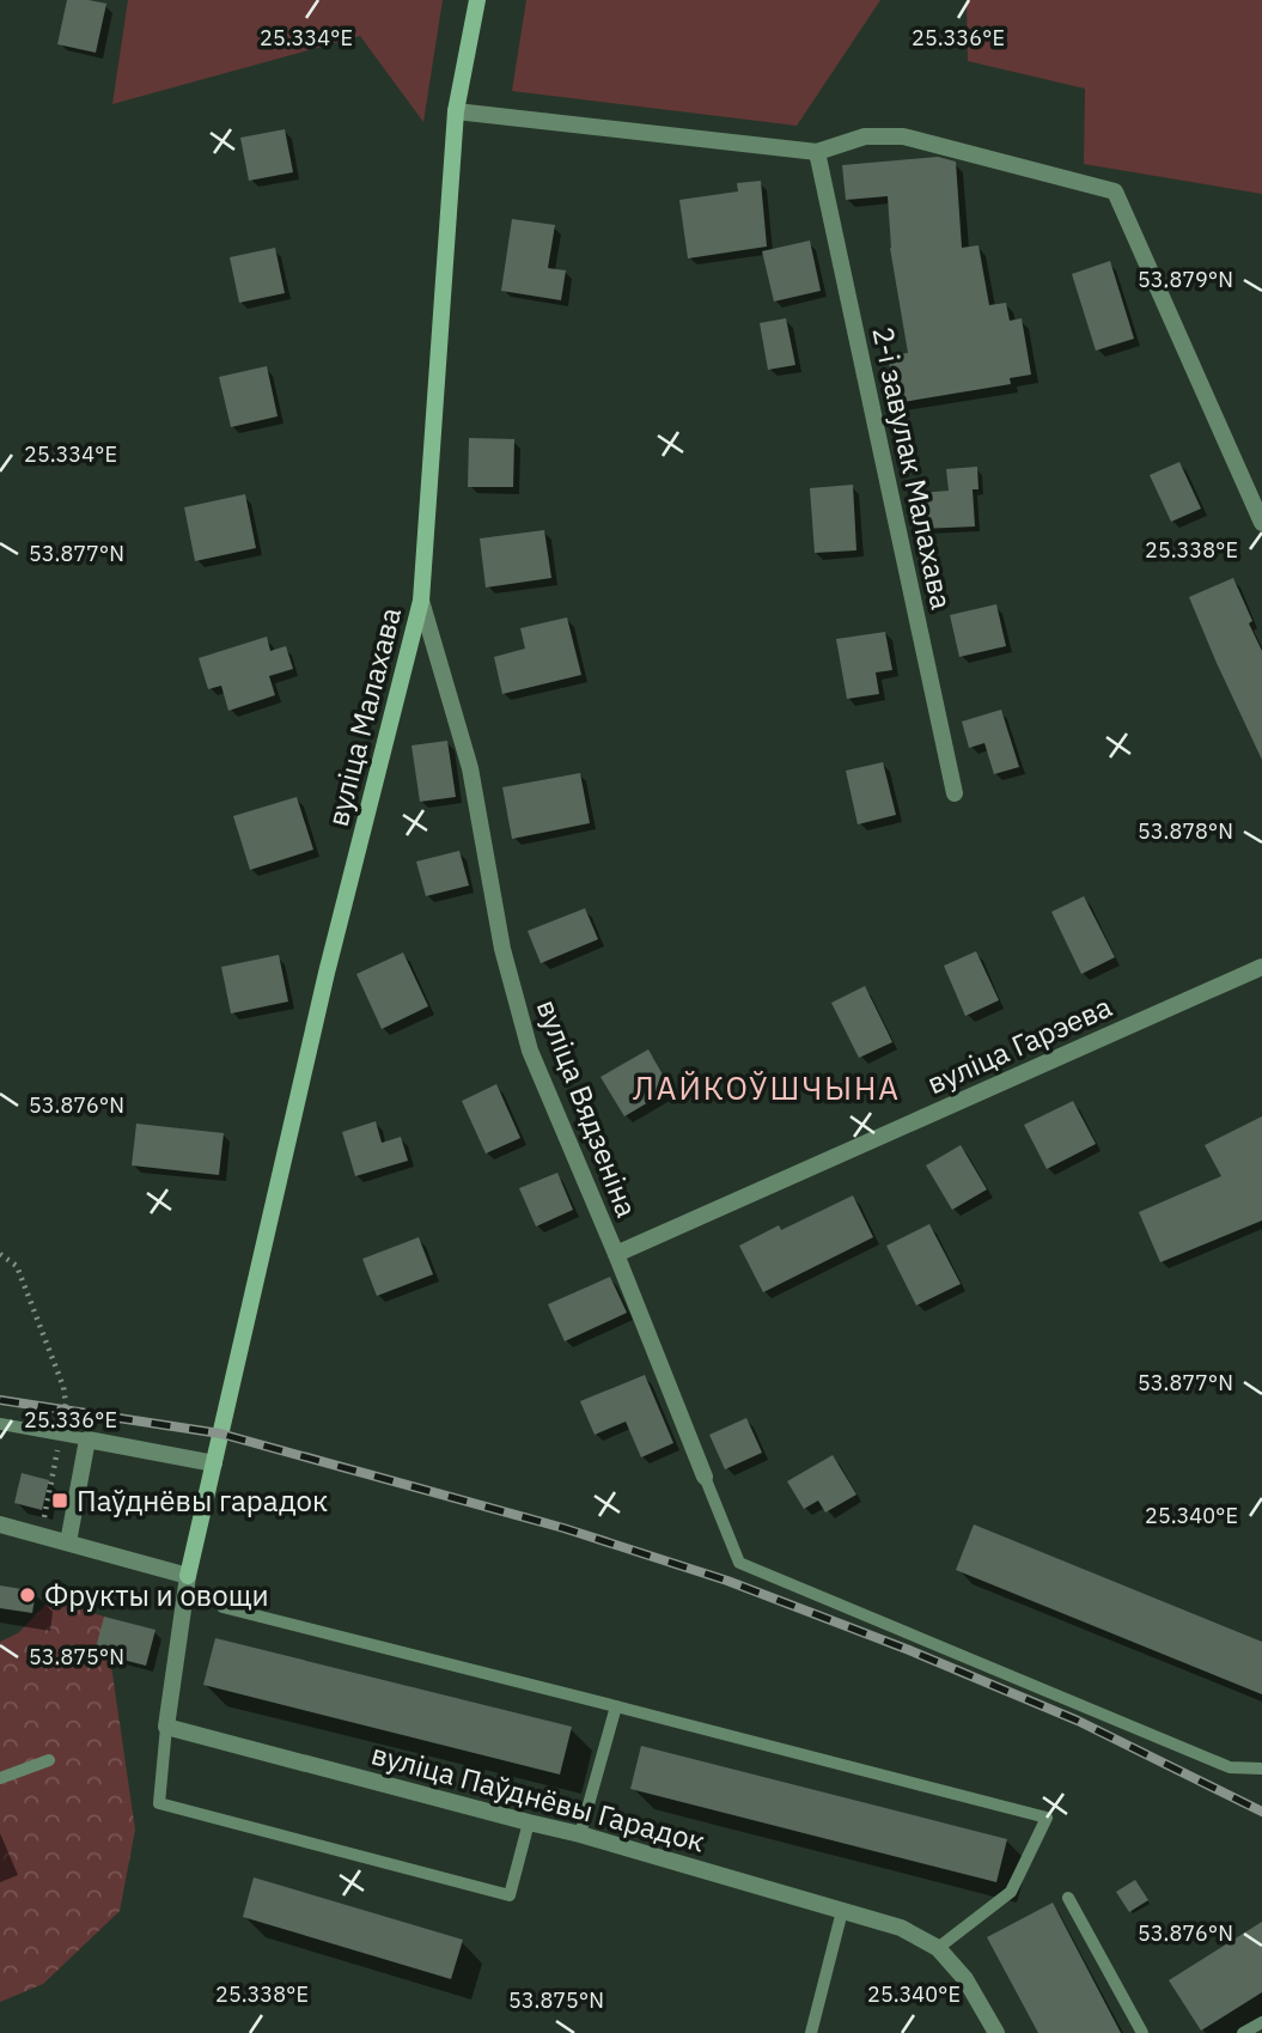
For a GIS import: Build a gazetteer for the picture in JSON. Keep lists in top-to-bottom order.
{
  "streets": {
    "street": [
      "2-і завулак Малахава",
      "вуліца Малахава",
      "вуліца Гарэева",
      "вуліца Вядзеніна",
      "вуліца Паўднёвы Гарадок"
    ]
  },
  "crossings": [
    ["вуліца Малахава", "вуліца Вядзеніна"],
    ["вуліца Гарэева", "вуліца Вядзеніна"]
  ],
  "districts": ["ЛАЙКОЎШЧЫНА"],
  "places": {
    "transit": ["Паўднёвы гарадок"],
    "other": ["Фрукты и овощи"]
  },
  "coordinates": [
    "25.336°E",
    "25.334°E",
    "53.879°N",
    "25.338°E",
    "53.877°N",
    "53.878°N",
    "53.876°N",
    "25.340°E",
    "53.875°N"
  ]
}
